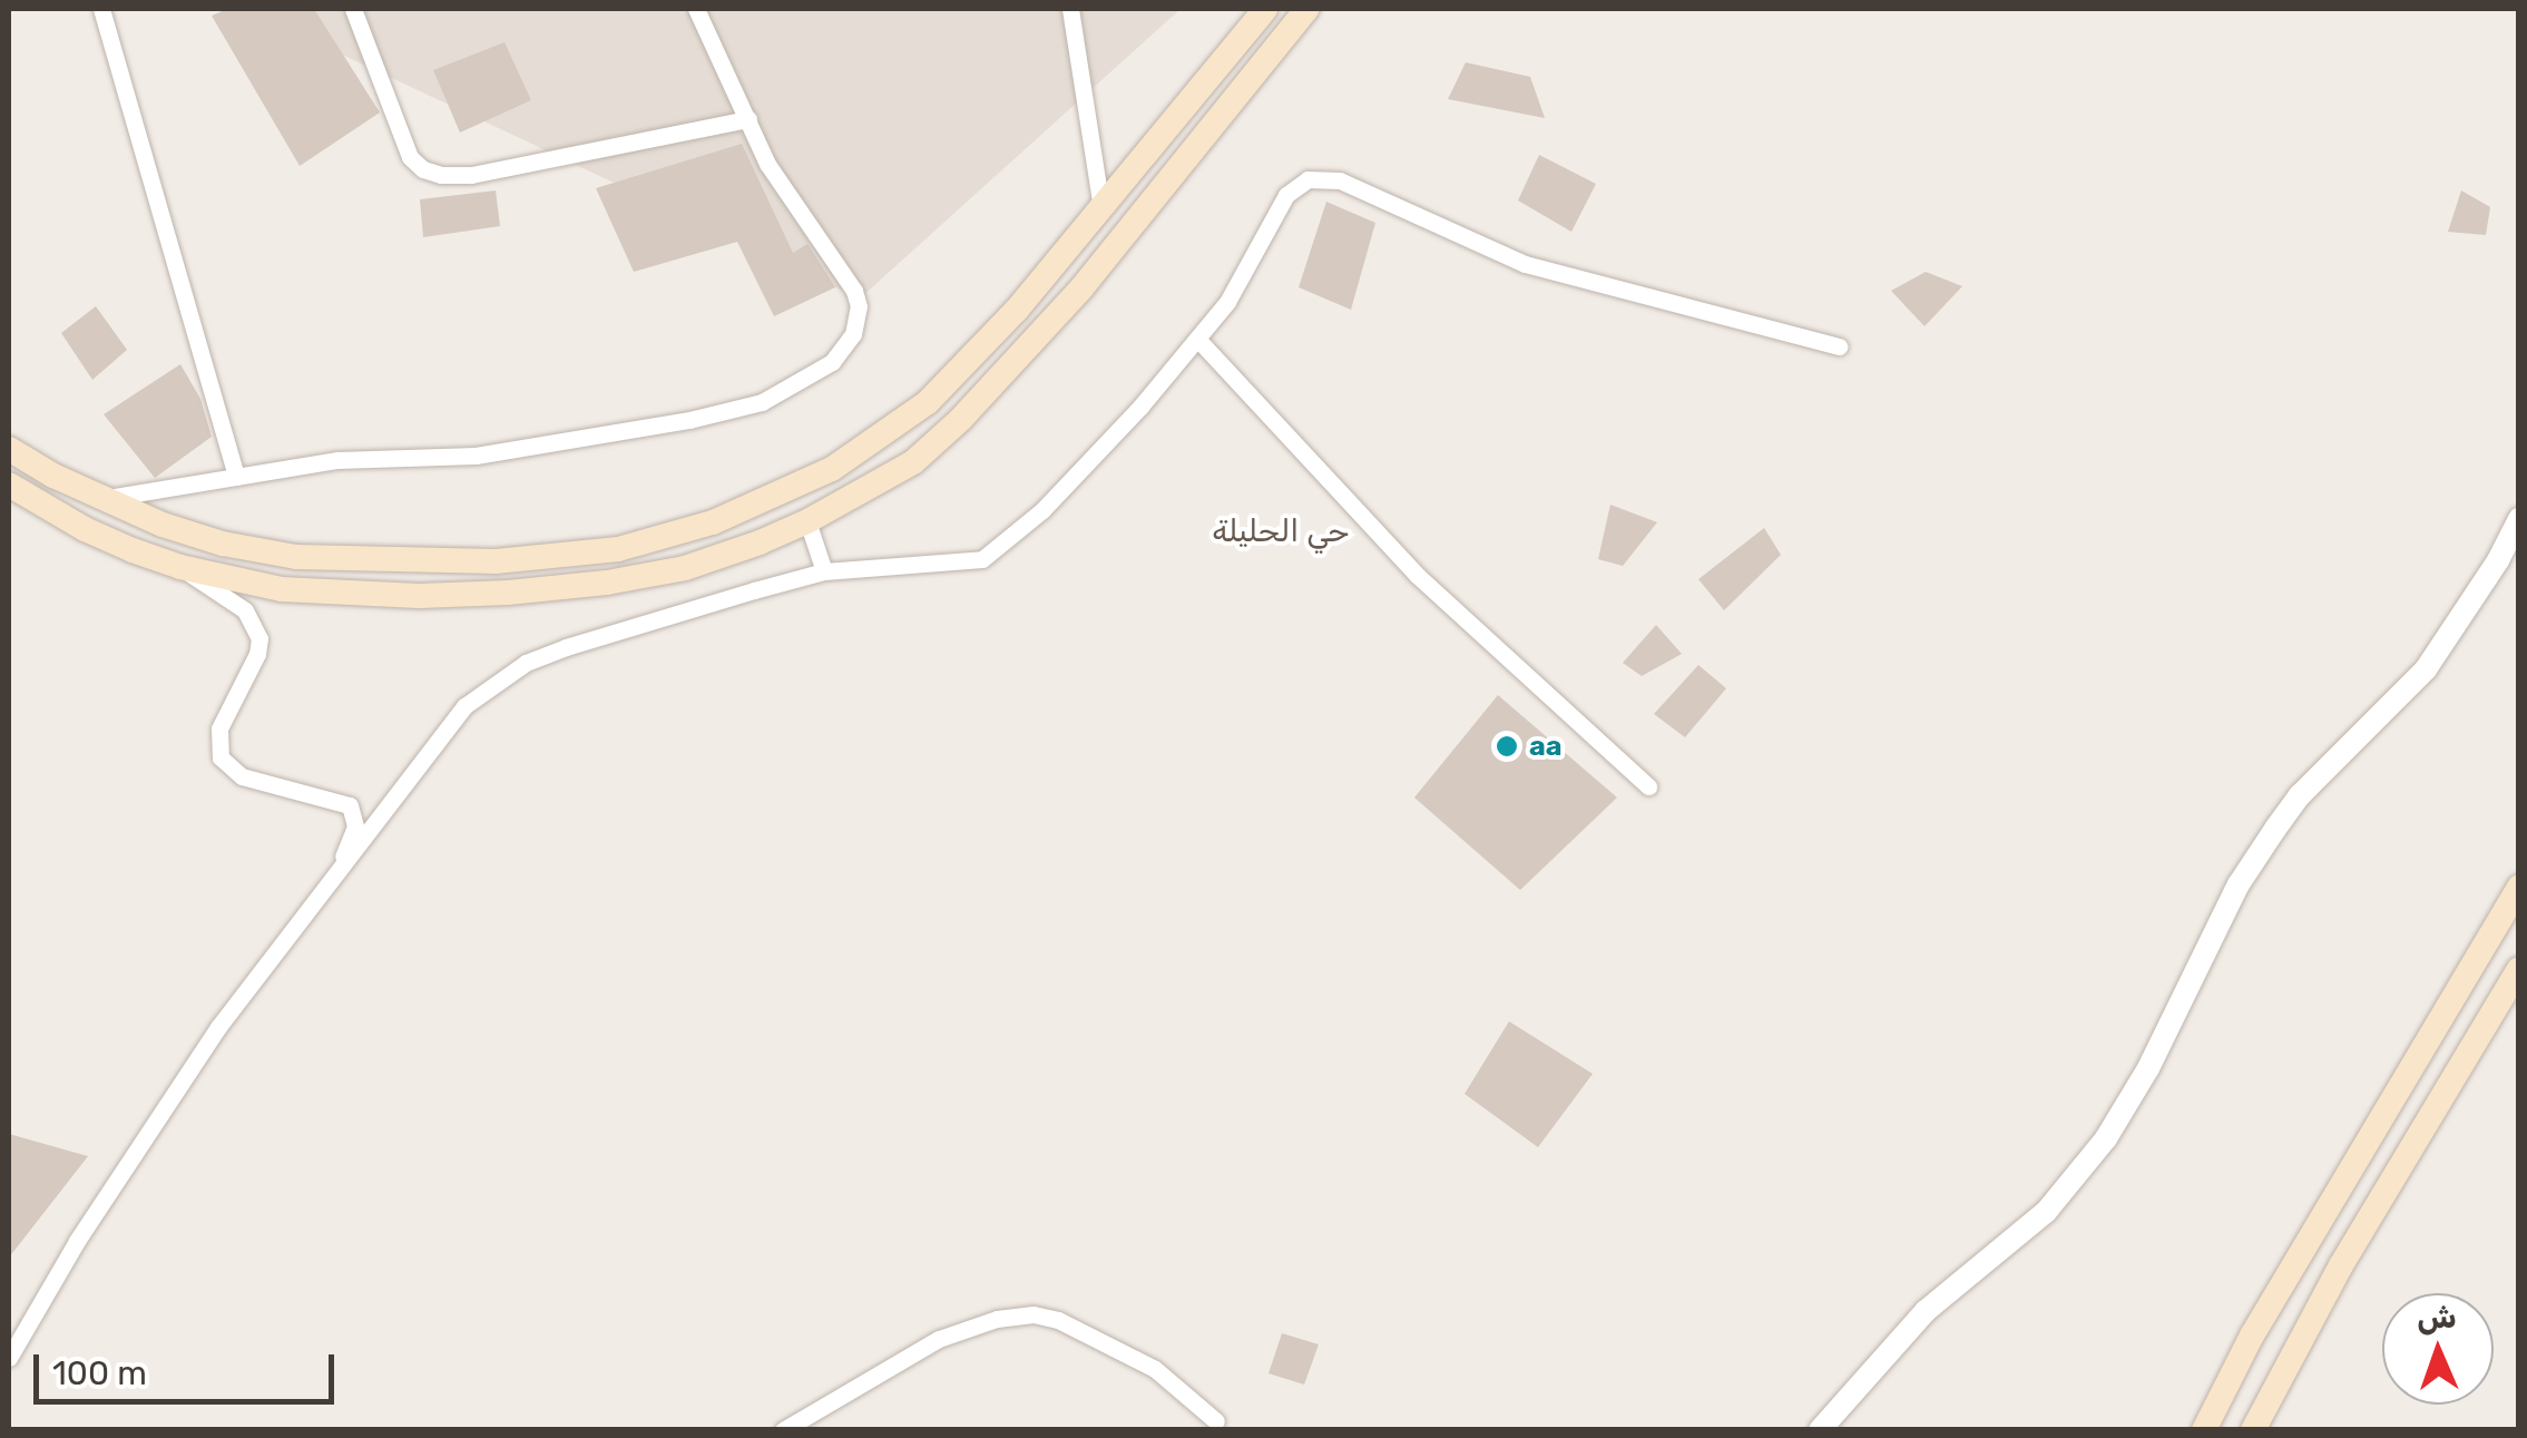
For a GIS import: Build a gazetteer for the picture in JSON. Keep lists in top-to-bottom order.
{
  "districts": ["حي الحليلة"],
  "places": ["aa"],
  "scale_bar": "100 m",
  "north": "top"
}
